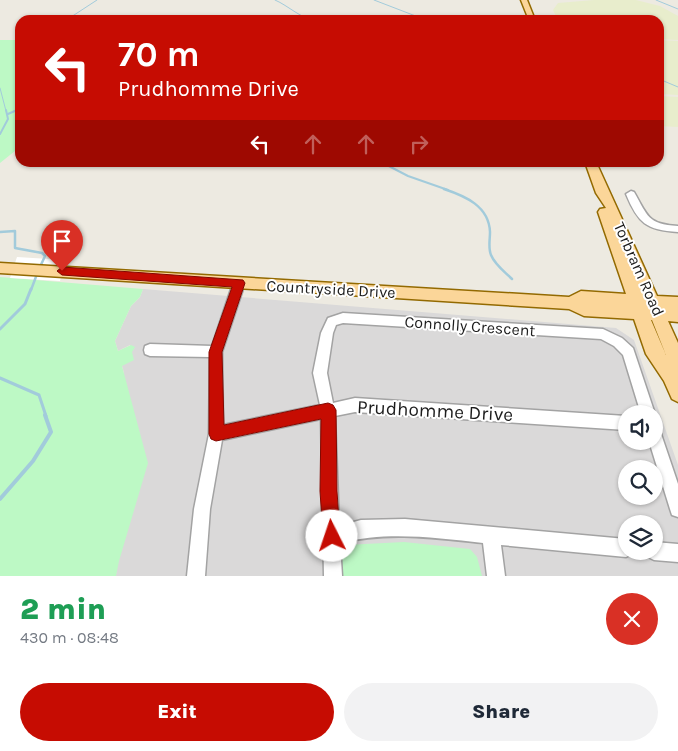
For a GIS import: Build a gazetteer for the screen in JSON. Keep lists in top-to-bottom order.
{
  "streets": {
    "main road": ["Torbram Road", "Countryside Drive"],
    "street": ["Connolly Crescent", "Prudhomme Drive"]
  },
  "crossings": [
    ["Torbram Road", "Countryside Drive"],
    ["Connolly Crescent", "Prudhomme Drive"]
  ],
  "page": {
    "turn": ["70 m", "Prudhomme Drive"],
    "heading": ["2 min", "430 m · 08:48"],
    "buttons": ["Exit", "Share"]
  }
}
